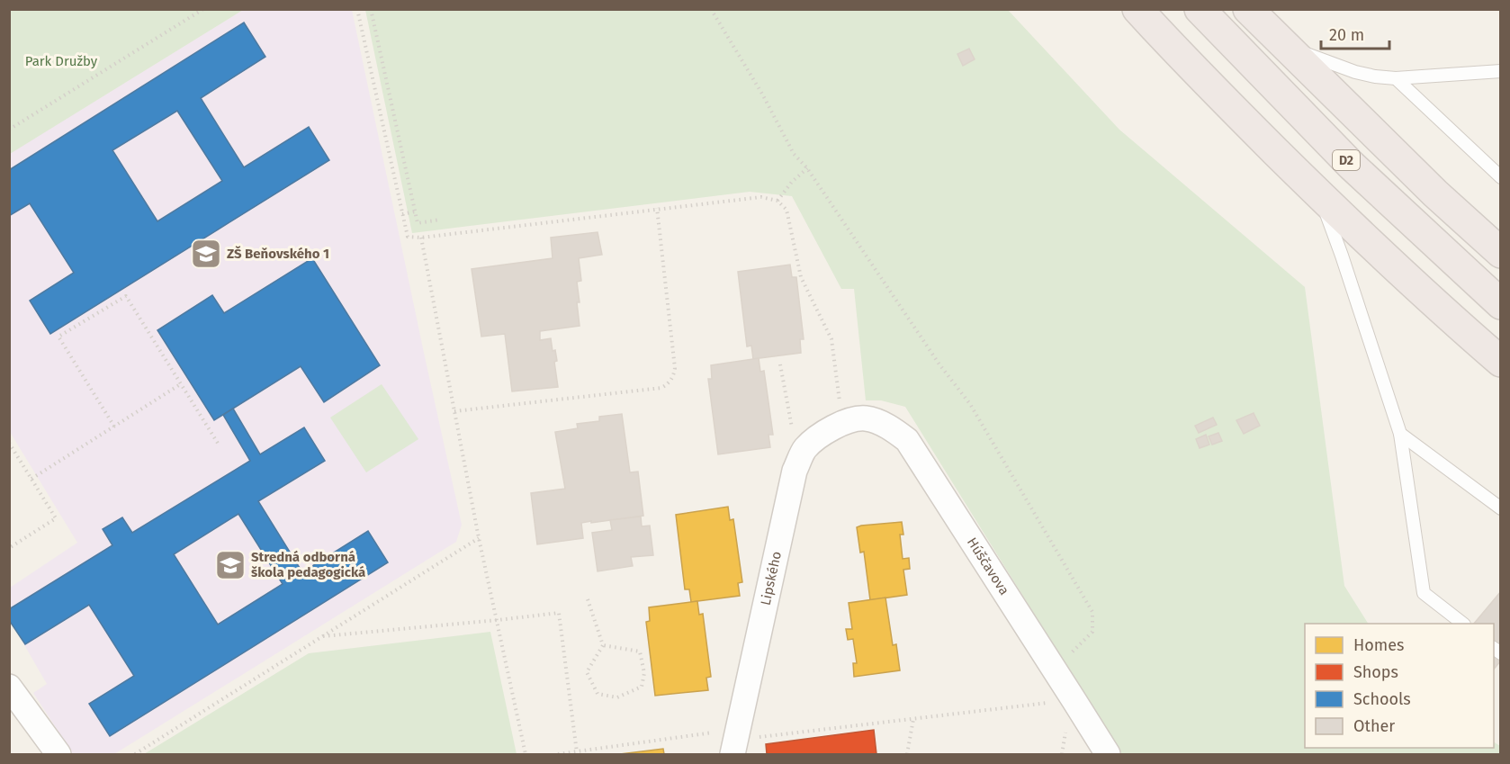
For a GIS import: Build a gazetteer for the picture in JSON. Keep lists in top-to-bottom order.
{
  "streets": {
    "highway": ["D2"],
    "street": ["Húščavova", "Lipského"]
  },
  "crossings": [
    ["Húščavova", "Lipského"]
  ],
  "parks": ["Park Družby"],
  "places": {
    "school or university": ["ZŠ Beňovského 1", "Stredná odborná škola pedagogická"]
  },
  "legend": [
    "Homes",
    "Shops",
    "Schools",
    "Other"
  ],
  "scale_bar": "20 m"
}
